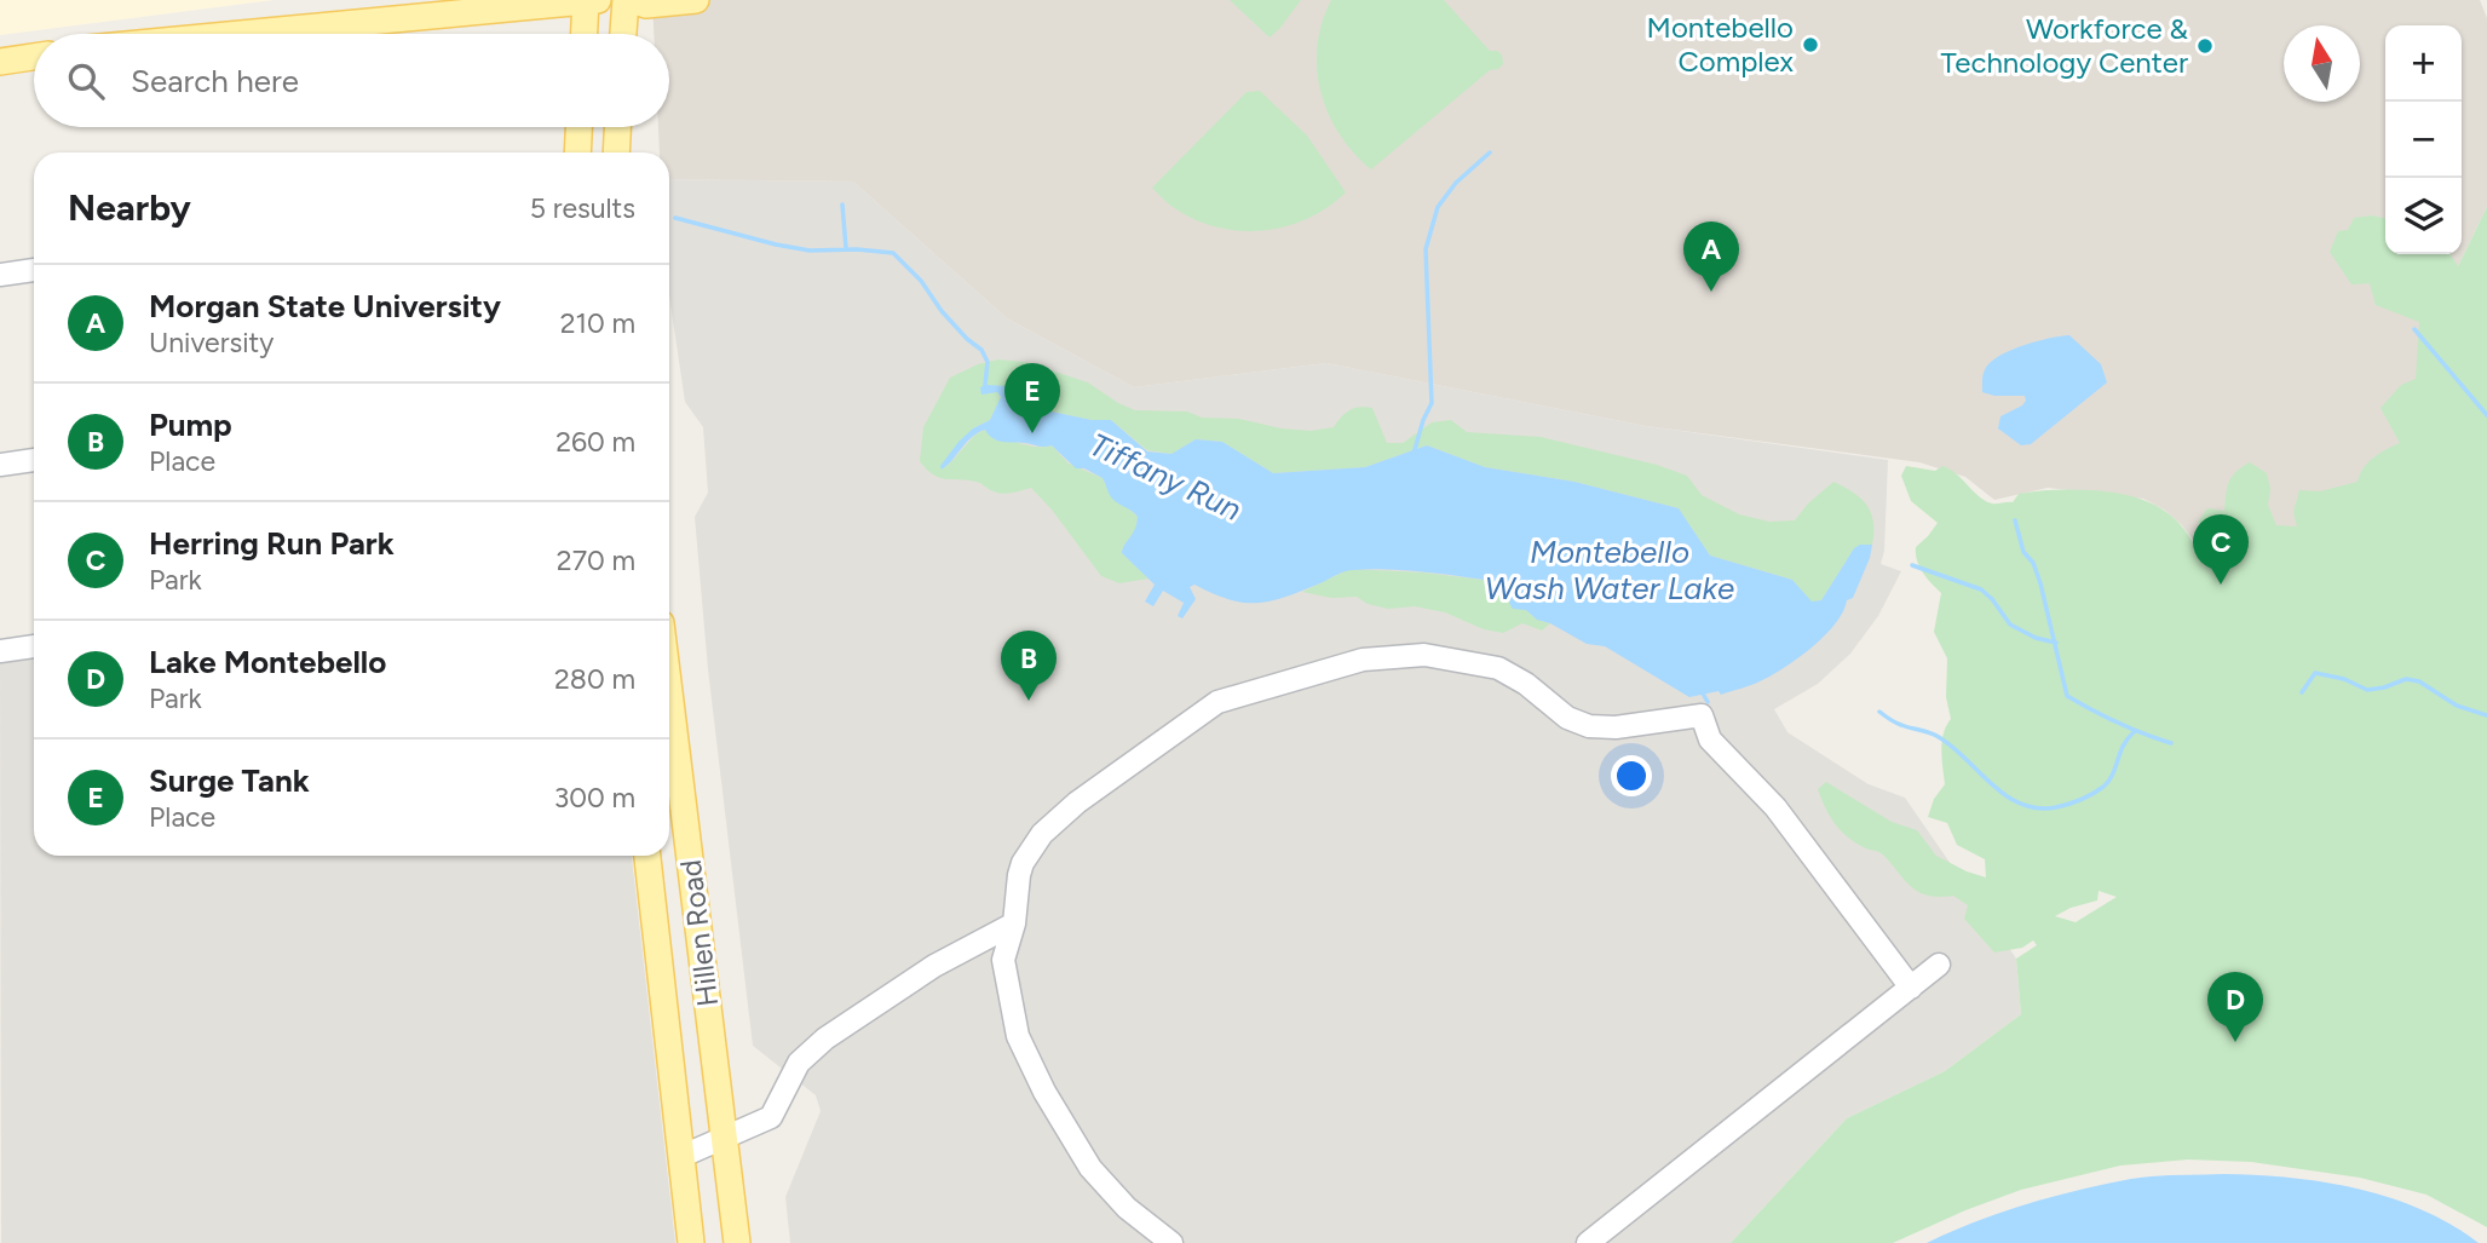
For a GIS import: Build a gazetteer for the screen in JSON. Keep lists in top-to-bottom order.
{
  "streets": {
    "main road": ["Hillen Road"]
  },
  "water": ["Tiffany Run", "Montebello Wash Water Lake"],
  "places": ["Montebello Complex", "Workforce & Technology Center"],
  "north": "top",
  "page": {
    "map_buttons": ["+", "−"],
    "search": "Search here",
    "heading": ["Nearby", "5 results"],
    "pins": [
      "A",
      "E",
      "C",
      "B",
      "D"
    ],
    "list": [
      {
        "mark": "A",
        "name": "Morgan State University",
        "note": "University",
        "value": "210 m"
      },
      {
        "mark": "B",
        "name": "Pump",
        "note": "Place",
        "value": "260 m"
      },
      {
        "mark": "C",
        "name": "Herring Run Park",
        "note": "Park",
        "value": "270 m"
      },
      {
        "mark": "D",
        "name": "Lake Montebello",
        "note": "Park",
        "value": "280 m"
      },
      {
        "mark": "E",
        "name": "Surge Tank",
        "note": "Place",
        "value": "300 m"
      }
    ]
  }
}
